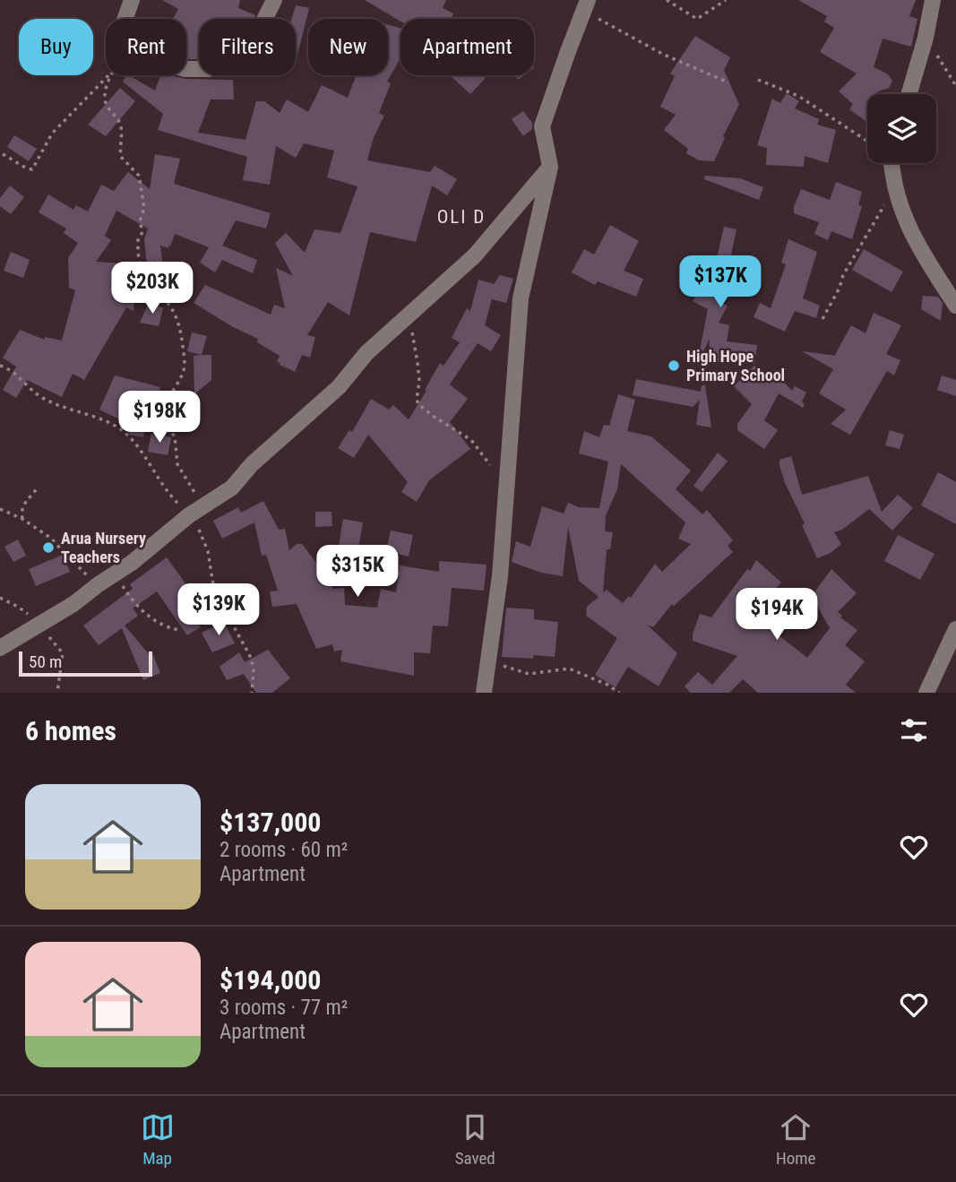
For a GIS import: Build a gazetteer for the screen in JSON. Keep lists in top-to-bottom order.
{
  "districts": ["OLI D"],
  "places": ["High Hope Primary School", "Arua Nursery Teachers"],
  "scale_bar": "50 m",
  "page": {
    "chip": [
      "Buy",
      "Rent",
      "Filters",
      "New",
      "Apartment"
    ],
    "price": [
      "$137K",
      "$203K",
      "$198K",
      "$315K",
      "$139K",
      "$194K"
    ],
    "scale": "50 m",
    "heading": "6 homes",
    "list": [
      {
        "name": "$137,000",
        "note": "2 rooms · 60 m² · Apartment"
      },
      {
        "name": "$194,000",
        "note": "3 rooms · 77 m² · Apartment"
      }
    ],
    "tabs": ["Map", "Saved", "Home"]
  }
}
